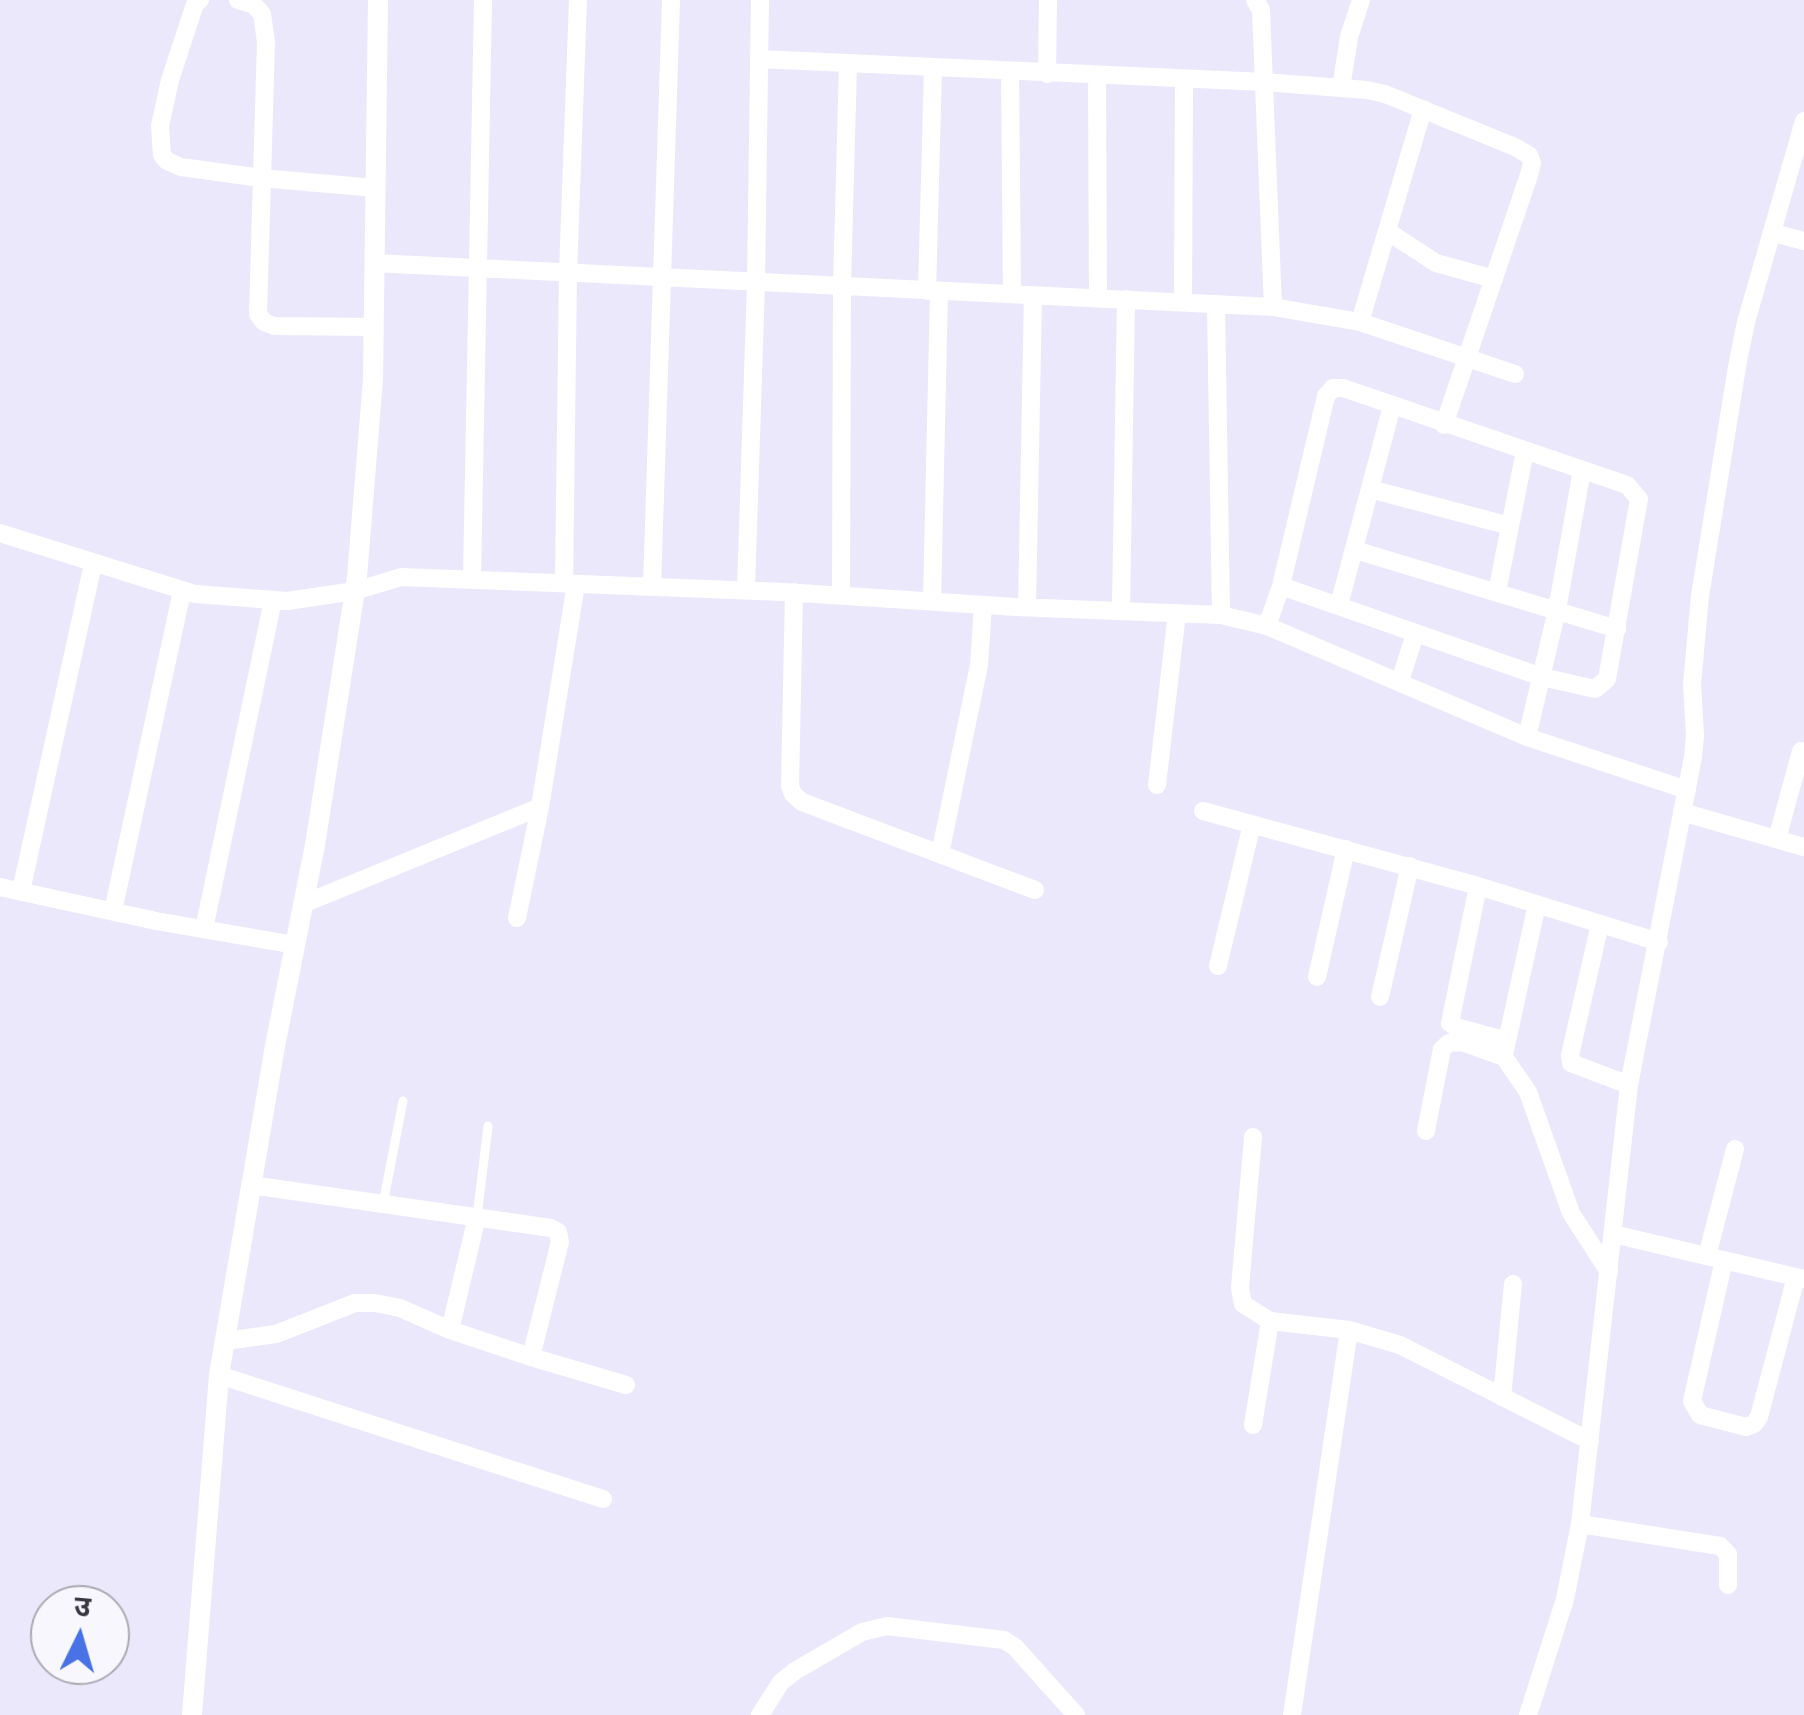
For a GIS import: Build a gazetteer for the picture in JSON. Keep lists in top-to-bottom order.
{
  "north": "top"
}
